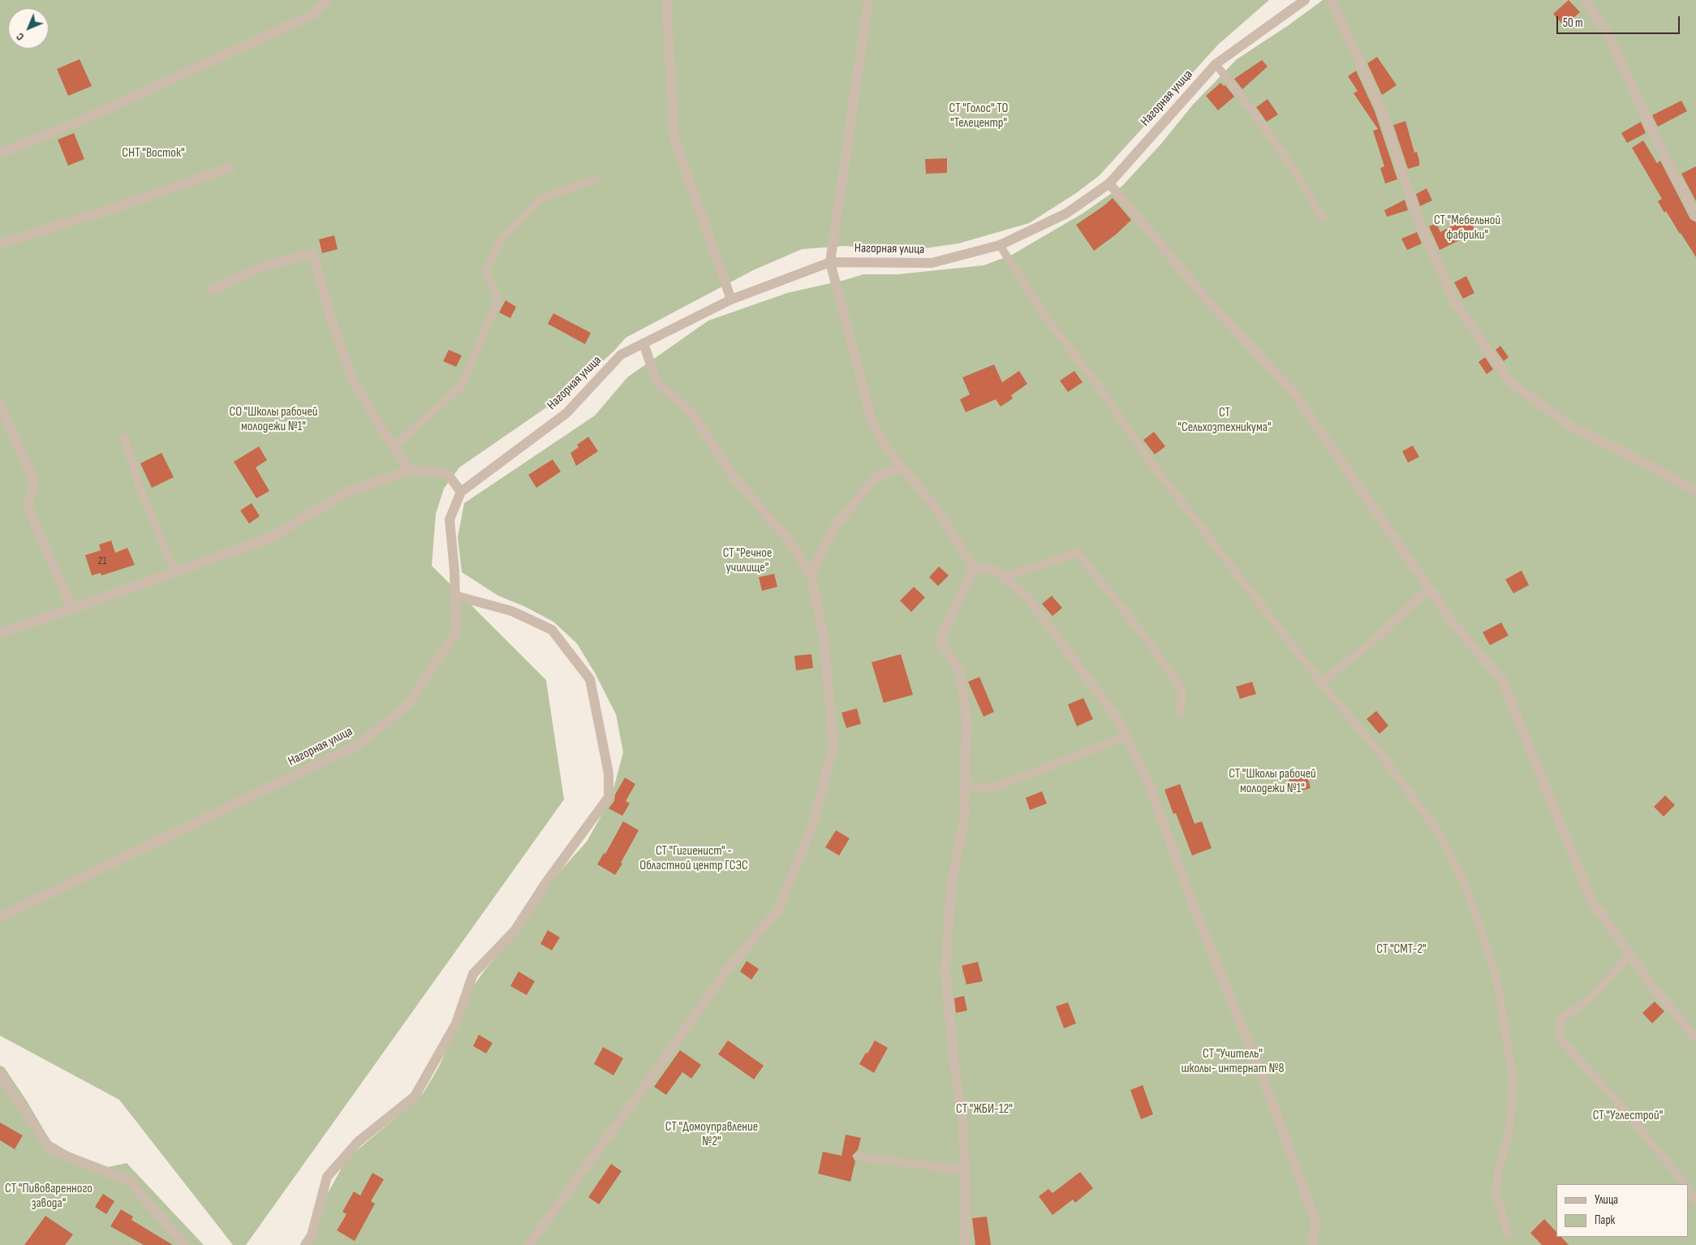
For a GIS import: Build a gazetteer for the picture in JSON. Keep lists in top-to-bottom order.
{
  "streets": {
    "street": ["Нагорная улица"]
  },
  "parks": [
    "СТ \"Голос\" ТО \"Телецентр\"",
    "СНТ \"Восток\"",
    "СТ \"Мебельной фабрики\"",
    "СО \"Школы рабочей молодежи №1\"",
    "СТ \"Сельхозтехникума\"",
    "СТ \"Речное училище\"",
    "СТ \"Школы рабочей молодежи №1\"",
    "СТ \"Гигиенист\" - Областной центр ГСЭС",
    "СТ \"СМТ-2\"",
    "СТ \"Учитель\" школы- интернат №8",
    "СТ \"ЖБИ-12\"",
    "СТ \"Углестрой\"",
    "СТ \"Домоуправление №2\"",
    "СТ \"Пивоваренного завода\""
  ],
  "house_numbers": ["21"],
  "legend": ["Улица", "Парк"],
  "scale_bar": "50 m",
  "north": "bottom left"
}
